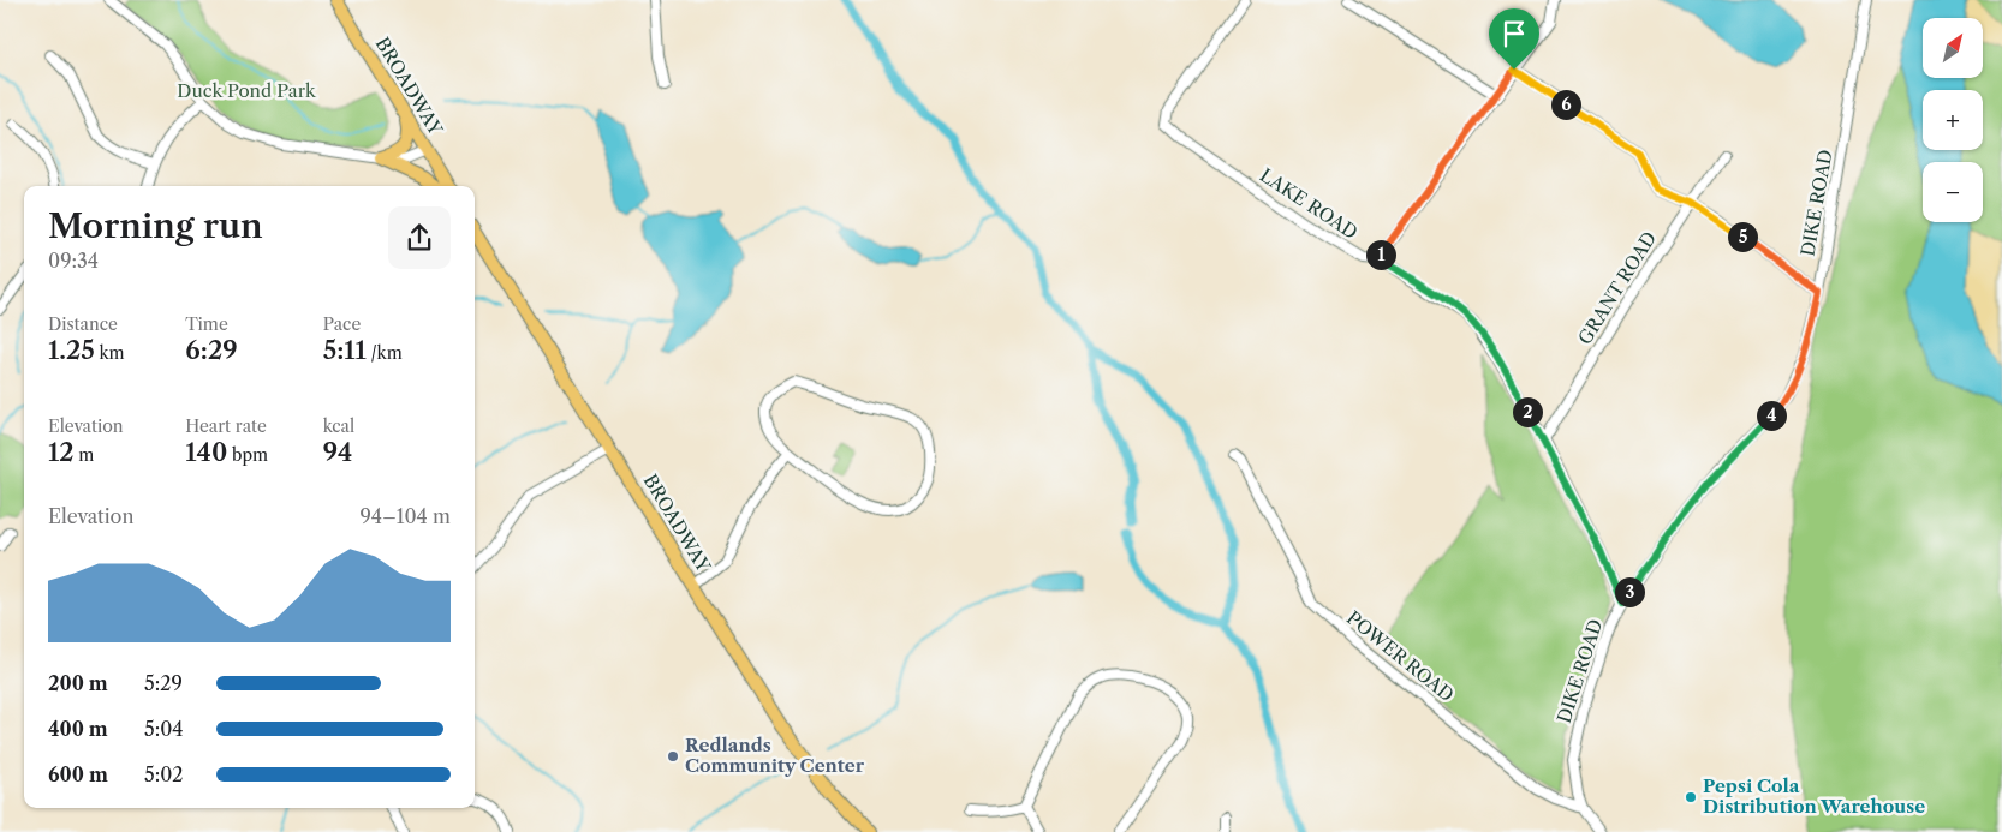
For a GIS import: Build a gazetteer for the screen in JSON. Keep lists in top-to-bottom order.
{
  "streets": {
    "main road": ["BROADWAY"],
    "street": [
      "DIKE ROAD",
      "LAKE ROAD",
      "GRANT ROAD",
      "POWER ROAD"
    ]
  },
  "crossings": [
    ["DIKE ROAD", "LAKE ROAD"],
    ["DIKE ROAD", "POWER ROAD"],
    ["LAKE ROAD", "GRANT ROAD"]
  ],
  "parks": ["Duck Pond Park"],
  "places": ["Redlands Community Center", "Pepsi Cola Distribution Warehouse"],
  "north": "top right",
  "page": {
    "map_buttons": ["+", "−"],
    "pins": [
      "6",
      "5",
      "1",
      "2",
      "4",
      "3"
    ],
    "heading": ["Morning run", "09:34"],
    "stats": [
      ["Distance", "1.25 km"],
      ["Time", "6:29"],
      ["Pace", "5:11 /km"],
      ["Elevation", "12 m"],
      ["Heart rate", "140 bpm"],
      ["kcal", "94"]
    ],
    "chart": ["Elevation", "94–104 m"],
    "list": [
      {
        "name": "200 m",
        "note": "5:29"
      },
      {
        "name": "400 m",
        "note": "5:04"
      },
      {
        "name": "600 m",
        "note": "5:02"
      }
    ]
  }
}
